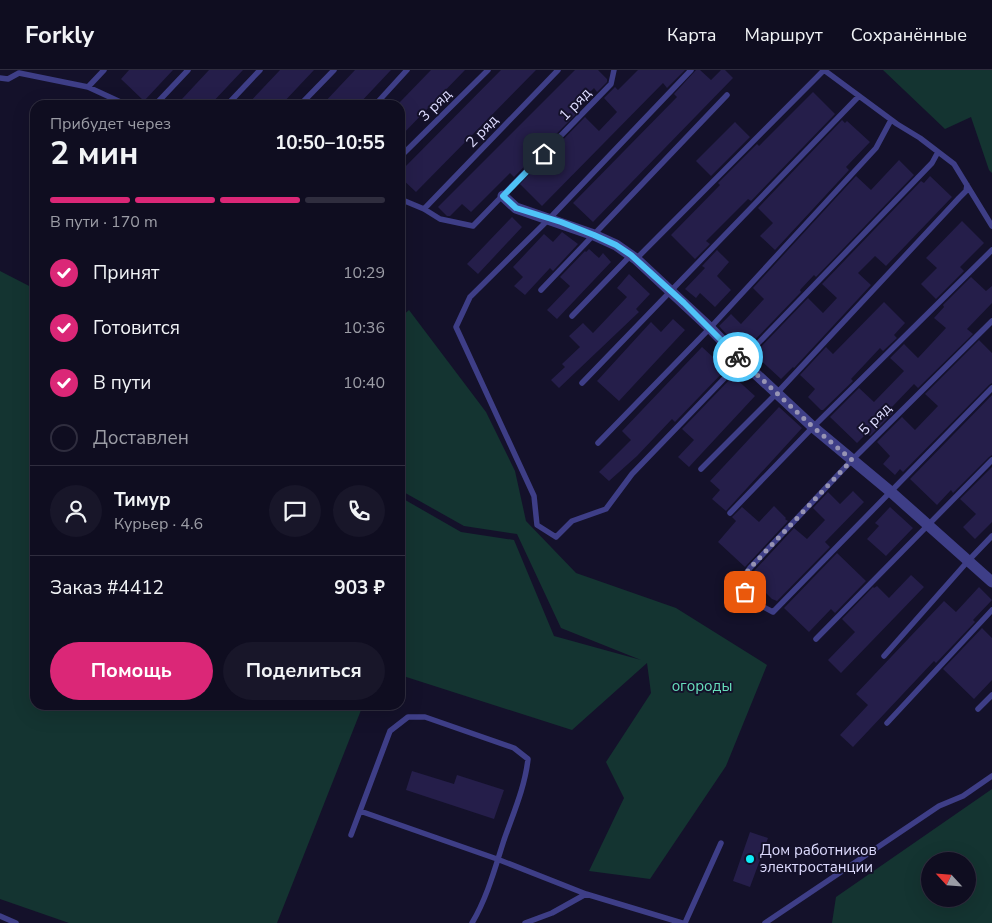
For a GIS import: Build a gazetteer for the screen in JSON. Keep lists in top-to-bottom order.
{
  "streets": {
    "lane": [
      "1 ряд",
      "3 ряд",
      "2 ряд",
      "5 ряд"
    ]
  },
  "crossings": [
    ["1 ряд", "2 ряд"]
  ],
  "parks": ["огороды"],
  "places": ["Дом работников электростанции"],
  "north": "top left",
  "page": {
    "header": "Forkly",
    "nav": ["Карта", "Маршрут", "Сохранённые"],
    "heading": ["2 мин", "Прибудет через", "10:50–10:55"],
    "panel": [
      "Тимур",
      "Курьер · 4.6",
      "Заказ #4412",
      "903 ₽"
    ],
    "bar": "В пути · 170 m",
    "list": [
      ["Принят", "10:29"],
      ["Готовится", "10:36"],
      ["В пути", "10:40"],
      "Доставлен"
    ],
    "buttons": ["Помощь", "Поделиться"]
  }
}
